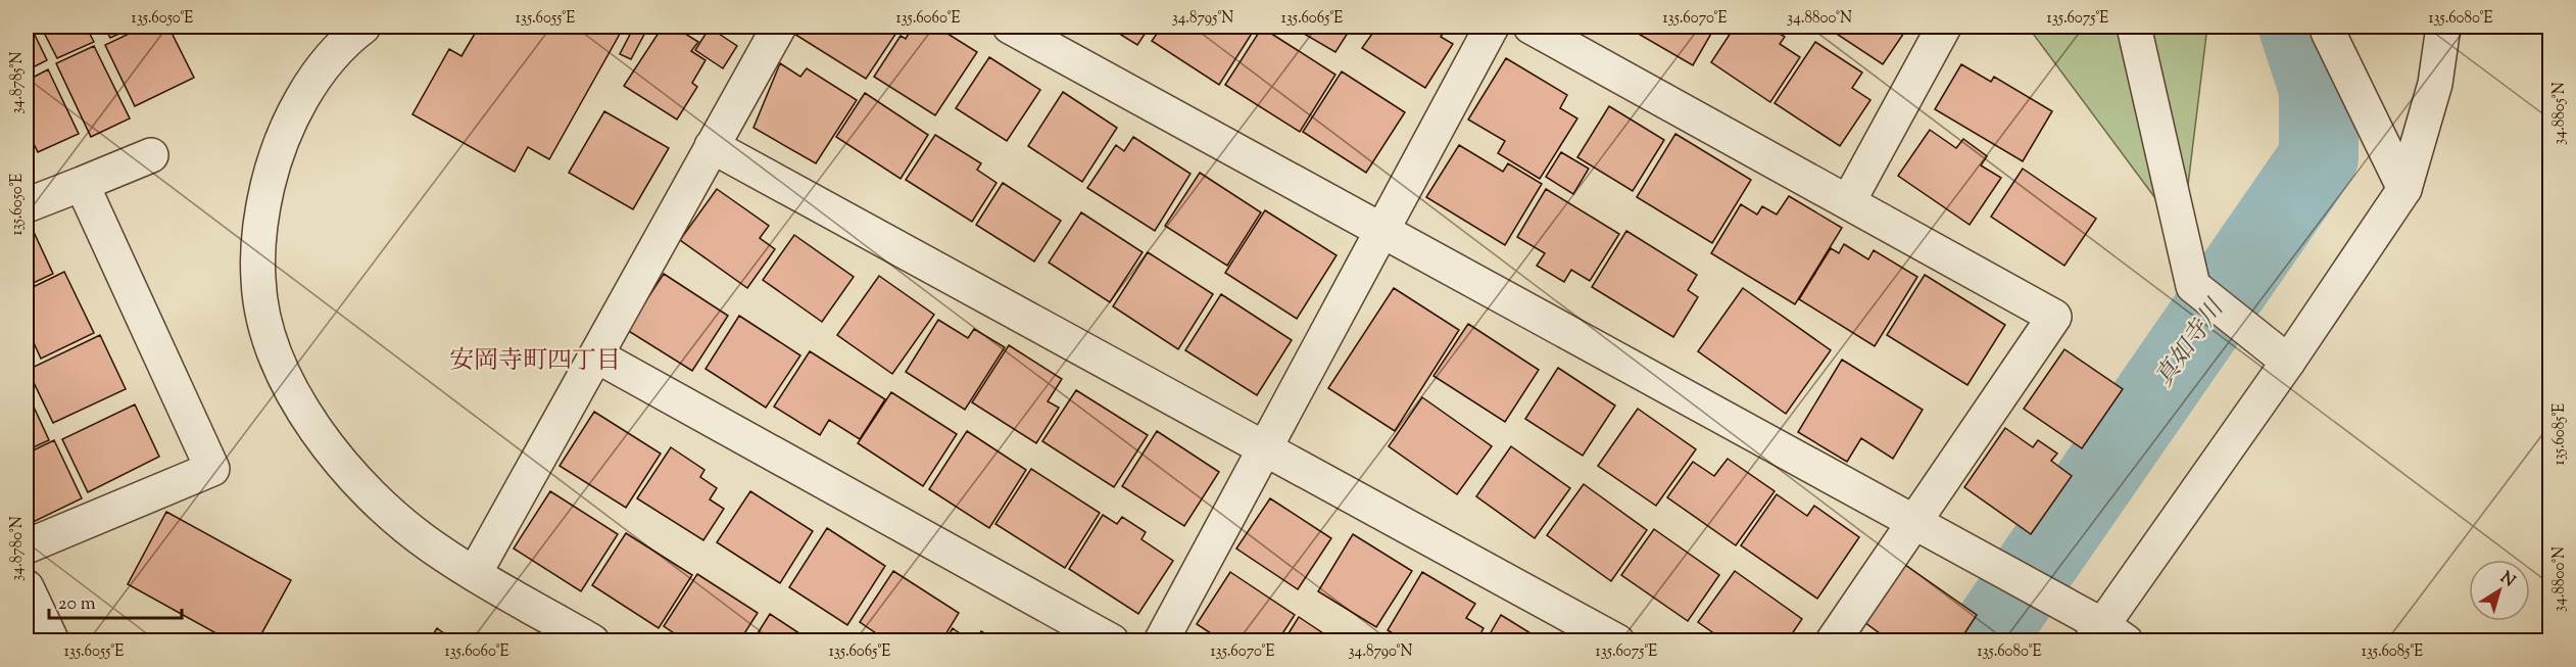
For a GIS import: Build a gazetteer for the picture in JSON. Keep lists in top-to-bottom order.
{
  "districts": ["安岡寺町四丁目"],
  "water": ["真如寺川"],
  "scale_bar": "20 m",
  "north": "top right",
  "coordinates": [
    "135.6050°E",
    "135.6055°E",
    "135.6060°E",
    "34.8795°N",
    "135.6065°E",
    "135.6070°E",
    "34.8800°N",
    "135.6075°E",
    "135.6080°E",
    "34.8785°N",
    "34.8805°N",
    "135.6085°E",
    "34.8780°N",
    "34.8790°N"
  ]
}
